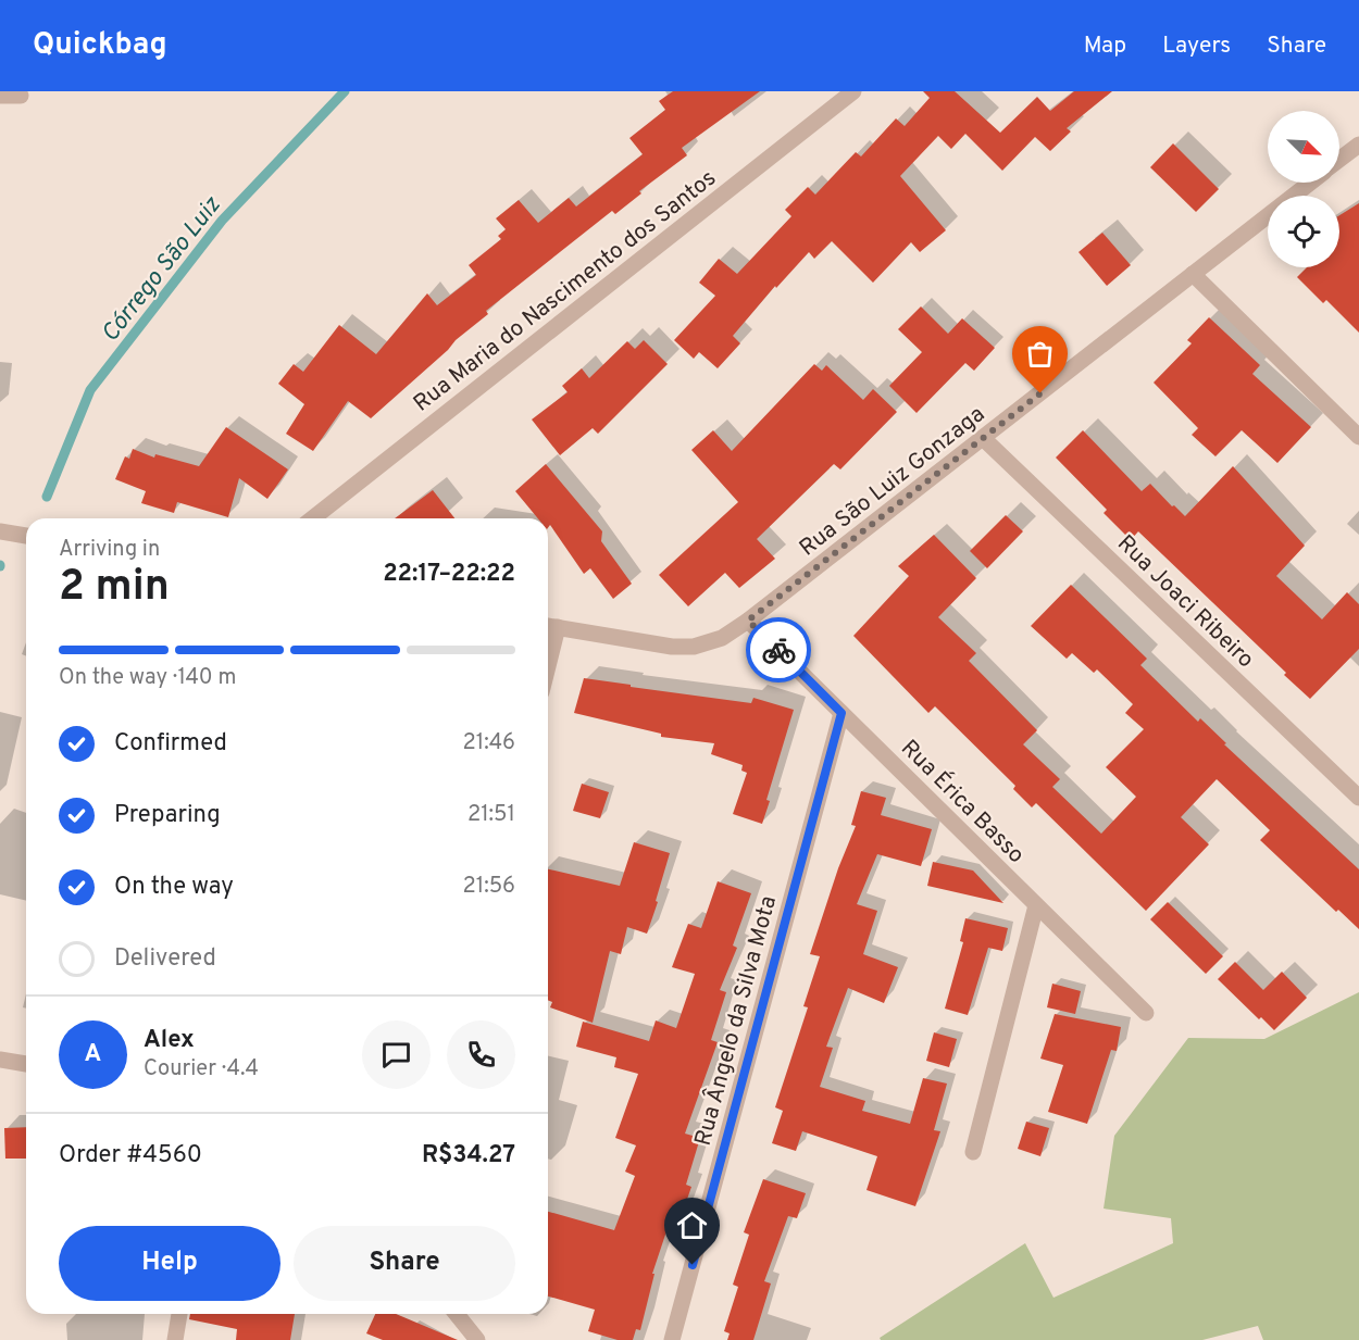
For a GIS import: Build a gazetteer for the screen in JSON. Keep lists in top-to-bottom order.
{
  "streets": {
    "street": [
      "Rua Maria do Nascimento dos Santos",
      "Rua São Luiz Gonzaga",
      "Rua Joaci Ribeiro",
      "Rua Érica Basso",
      "Rua Ângelo da Silva Mota"
    ]
  },
  "crossings": [
    ["Rua São Luiz Gonzaga", "Rua Joaci Ribeiro"],
    ["Rua São Luiz Gonzaga", "Rua Érica Basso"],
    ["Rua Érica Basso", "Rua Ângelo da Silva Mota"]
  ],
  "water": ["Córrego São Luiz"],
  "north": "bottom right",
  "page": {
    "header": "Quickbag",
    "nav": ["Map", "Layers", "Share"],
    "heading": ["2 min", "Arriving in", "22:17–22:22"],
    "panel": [
      "Alex",
      "Courier · 4.4",
      "Order #4560",
      "R$34.27"
    ],
    "bar": "On the way · 140 m",
    "list": [
      ["Confirmed", "21:46"],
      ["Preparing", "21:51"],
      ["On the way", "21:56"],
      "Delivered"
    ],
    "round": "A",
    "buttons": ["Help", "Share"]
  }
}
